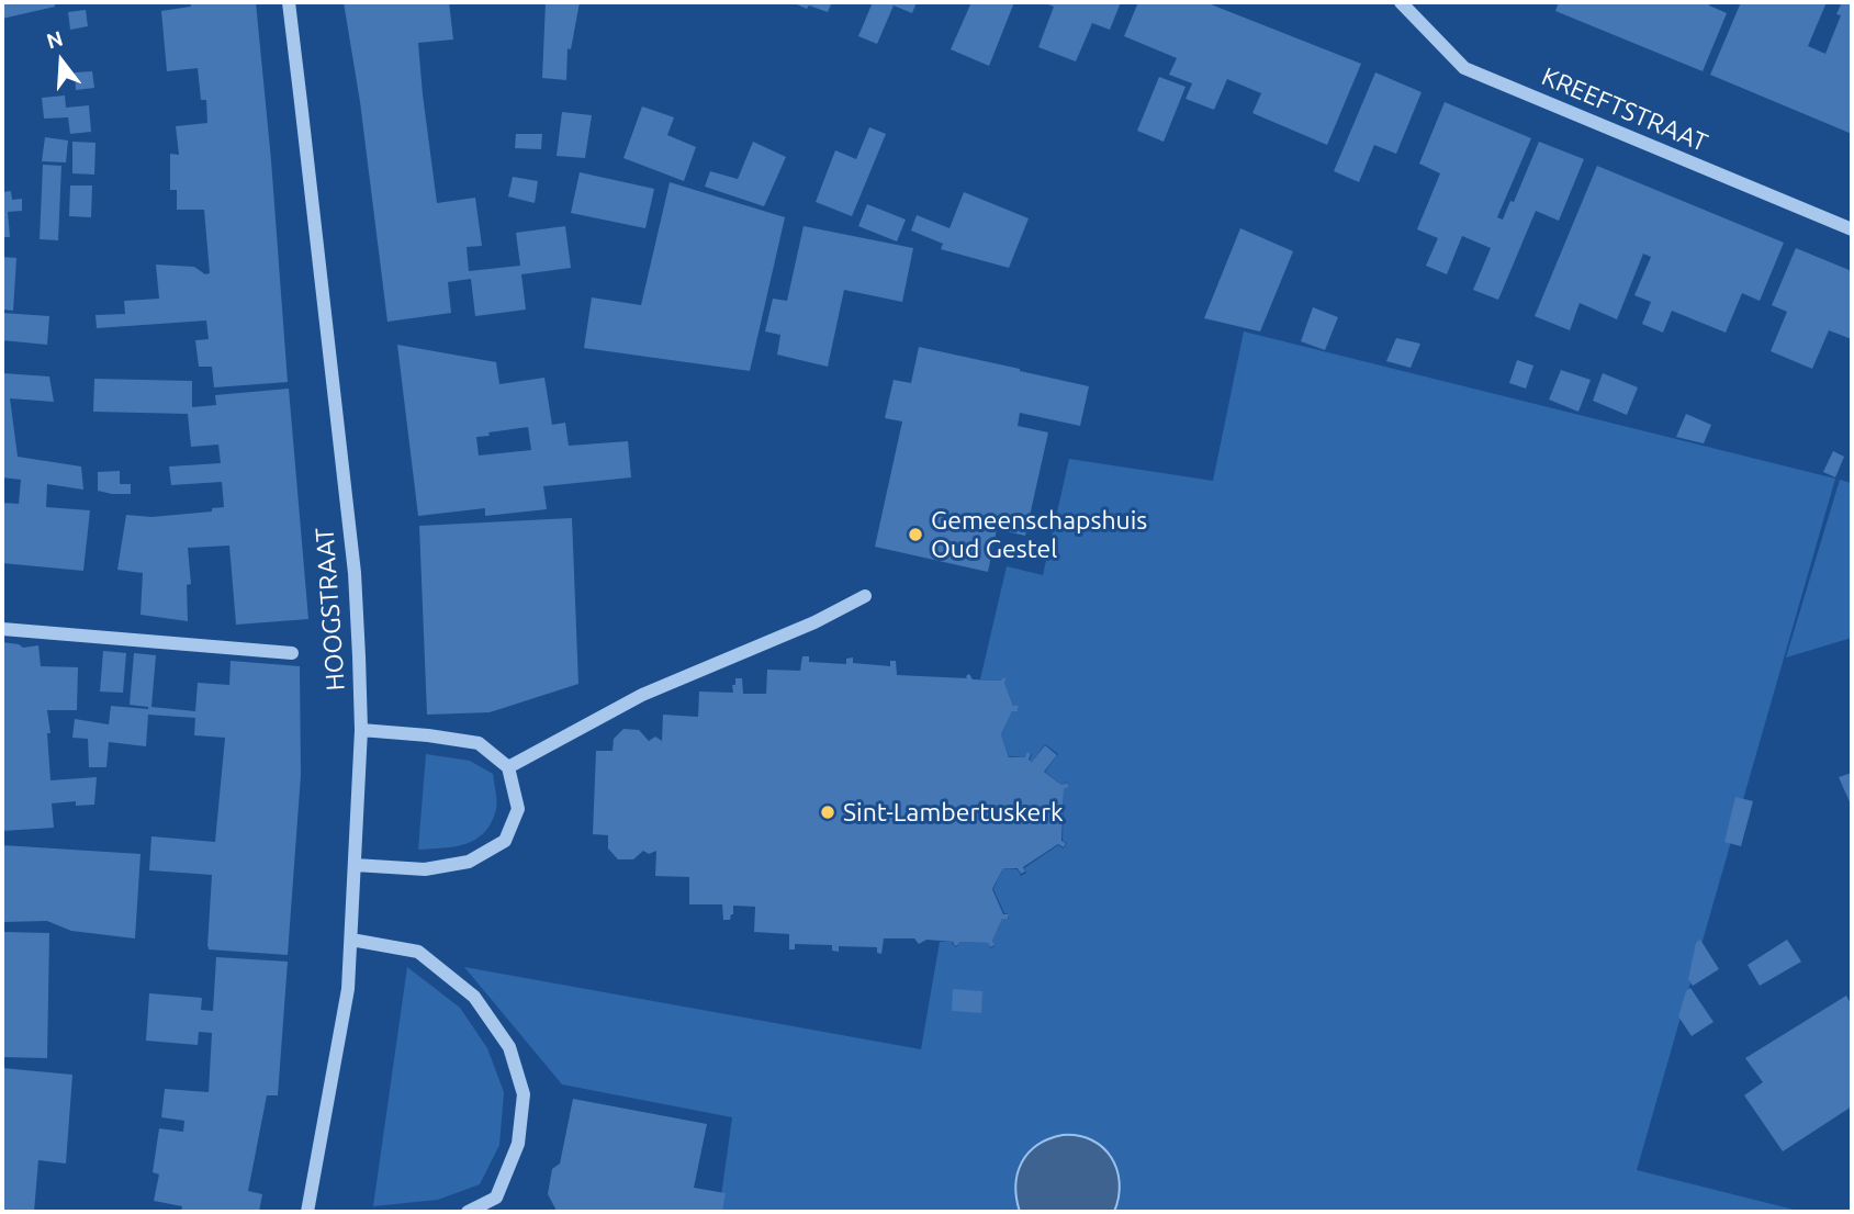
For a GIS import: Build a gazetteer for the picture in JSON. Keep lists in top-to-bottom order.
{
  "streets": {
    "street": ["KREEFTSTRAAT", "HOOGSTRAAT"]
  },
  "places": ["Gemeenschapshuis Oud Gestel", "Sint-Lambertuskerk"],
  "north": "top"
}
